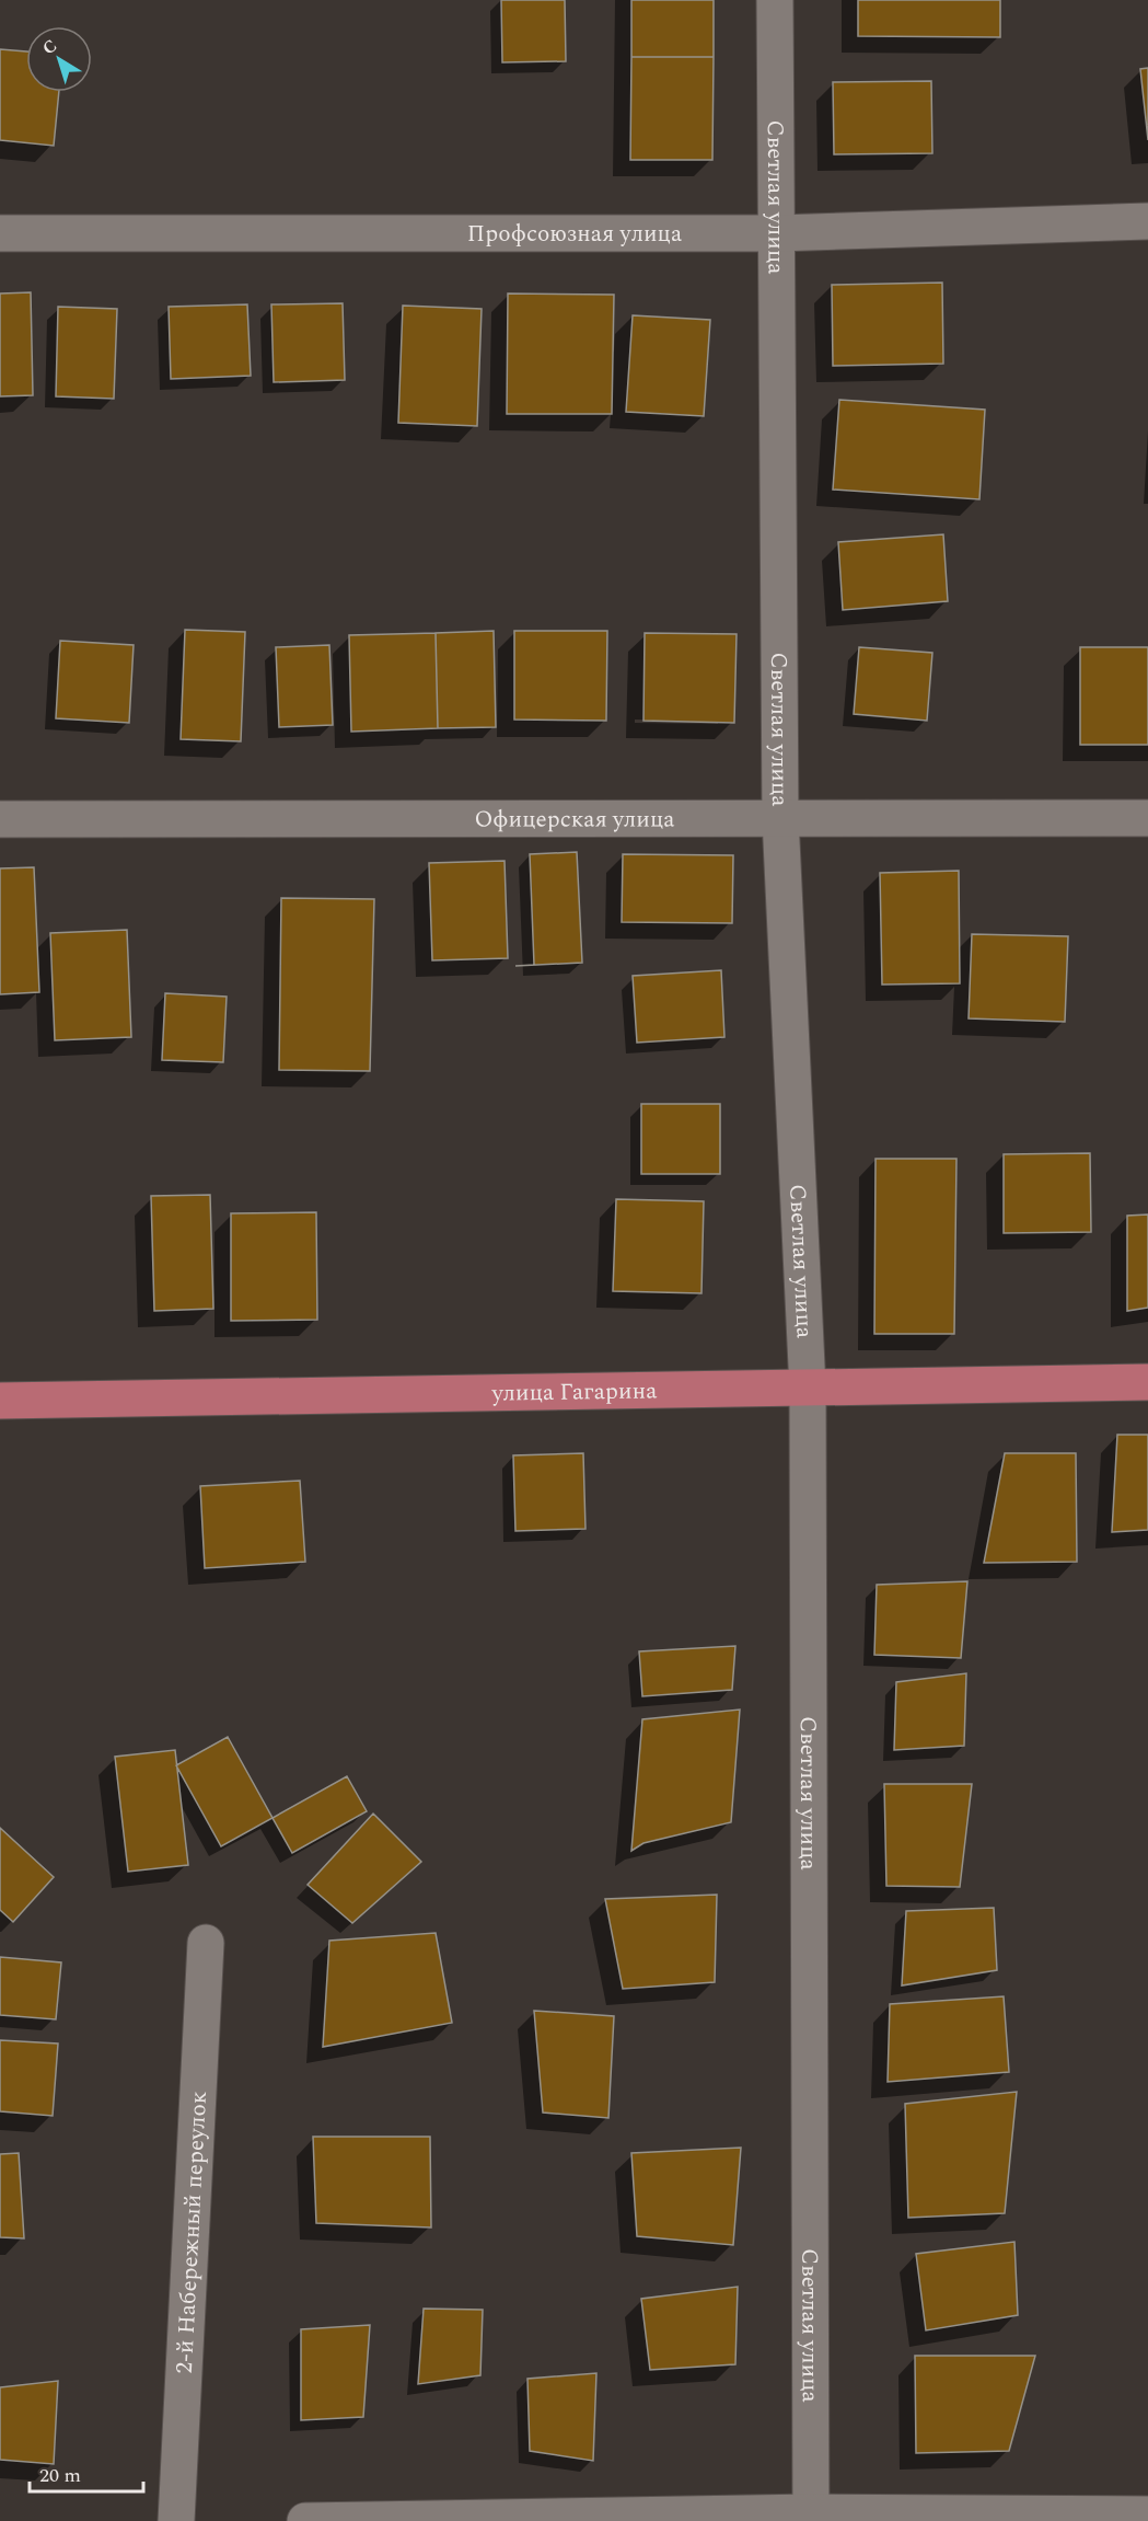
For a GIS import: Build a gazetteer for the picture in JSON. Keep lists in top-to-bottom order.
{
  "streets": {
    "main road": ["улица Гагарина"],
    "street": [
      "Светлая улица",
      "Профсоюзная улица",
      "Офицерская улица",
      "2-й Набережный переулок"
    ]
  },
  "crossings": [
    ["Светлая улица", "Профсоюзная улица"],
    ["Светлая улица", "Офицерская улица"],
    ["Светлая улица", "улица Гагарина"]
  ],
  "scale_bar": "20 m",
  "north": "top left"
}
